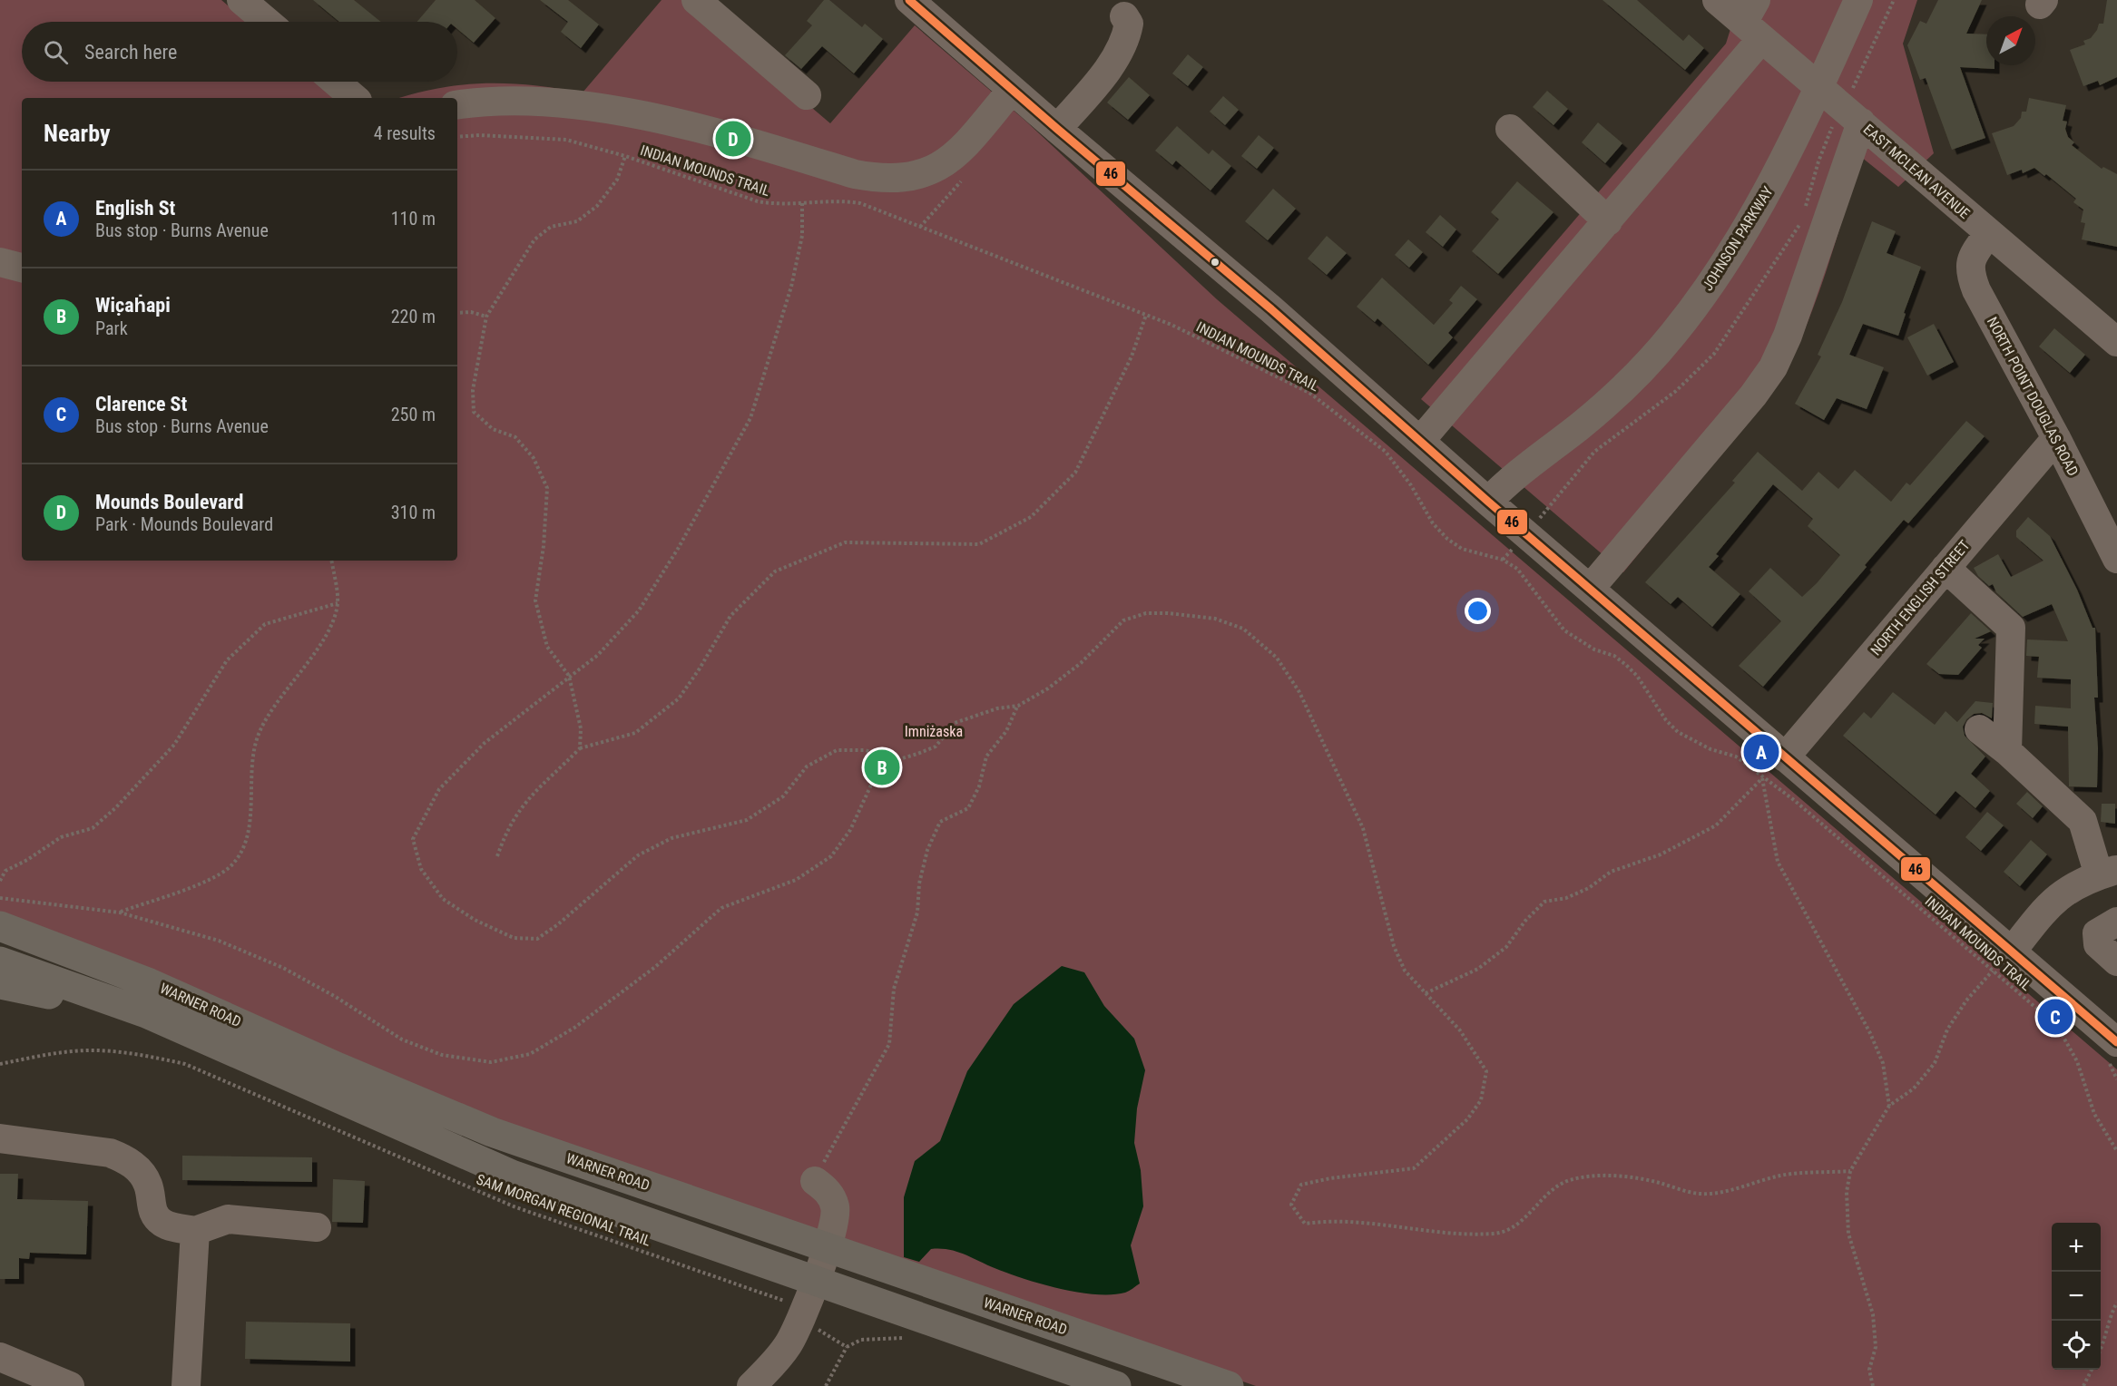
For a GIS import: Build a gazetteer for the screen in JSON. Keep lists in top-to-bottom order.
{
  "streets": {
    "highway": ["WARNER ROAD"],
    "street": [
      "EAST MCLEAN AVENUE",
      "JOHNSON PARKWAY",
      "NORTH POINT DOUGLAS ROAD",
      "NORTH ENGLISH STREET"
    ],
    "path": ["INDIAN MOUNDS TRAIL", "SAM MORGAN REGIONAL TRAIL"]
  },
  "crossings": [
    ["EAST MCLEAN AVENUE", "JOHNSON PARKWAY"],
    ["EAST MCLEAN AVENUE", "NORTH POINT DOUGLAS ROAD"],
    ["NORTH POINT DOUGLAS ROAD", "NORTH ENGLISH STREET"]
  ],
  "parks": ["Imniżaska"],
  "lines": ["transit line 46"],
  "north": "top right",
  "page": {
    "search": "Search here",
    "heading": ["Nearby", "4 results"],
    "pins": [
      "D",
      "A",
      "B",
      "C"
    ],
    "list": [
      {
        "mark": "A",
        "name": "English St",
        "note": "Bus stop · Burns Avenue",
        "value": "110 m"
      },
      {
        "mark": "B",
        "name": "Wic̣aḣapi",
        "note": "Park",
        "value": "220 m"
      },
      {
        "mark": "C",
        "name": "Clarence St",
        "note": "Bus stop · Burns Avenue",
        "value": "250 m"
      },
      {
        "mark": "D",
        "name": "Mounds Boulevard",
        "note": "Park · Mounds Boulevard",
        "value": "310 m"
      }
    ],
    "map_buttons": ["+", "−"]
  }
}
